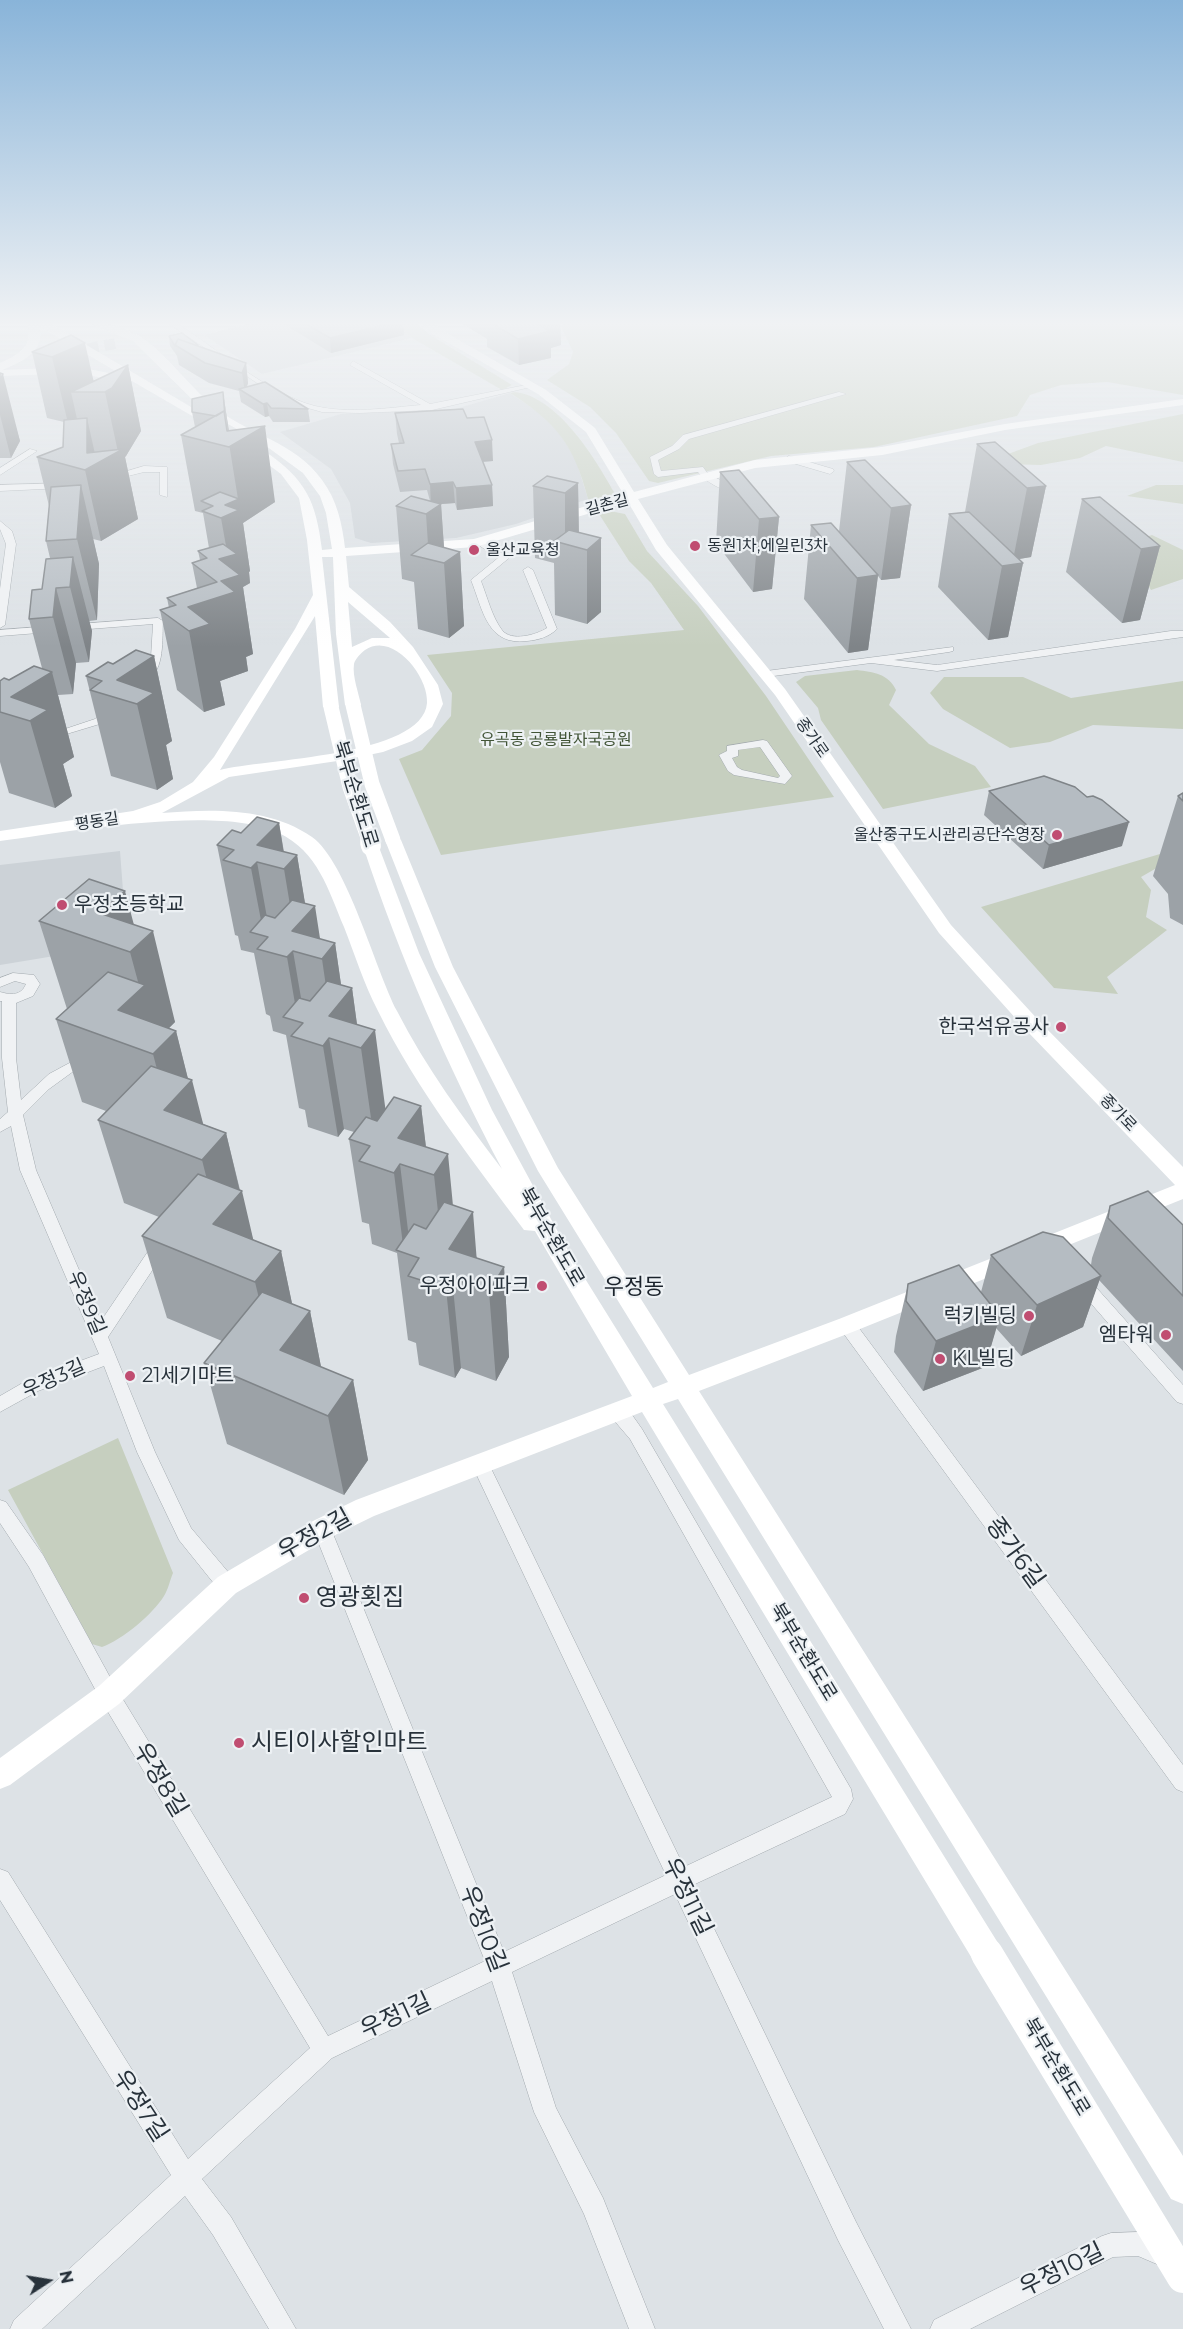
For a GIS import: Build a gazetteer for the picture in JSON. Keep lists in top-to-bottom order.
{
  "streets": {
    "main road": [
      "길촌길",
      "종가로",
      "북부순환도로",
      "평동길",
      "우정2길"
    ],
    "street": [
      "우정9길",
      "우정3길",
      "종가6길",
      "우정8길",
      "우정11길",
      "우정10길",
      "우정1길",
      "우정7길"
    ]
  },
  "crossings": [
    ["길촌길", "종가로"],
    ["길촌길", "북부순환도로"],
    ["북부순환도로", "우정2길"],
    ["우정9길", "우정3길"],
    ["우정9길", "우정2길"],
    ["우정2길", "우정8길"],
    ["우정2길", "우정11길"],
    ["우정2길", "우정10길"],
    ["우정2길", "우정1길"],
    ["우정8길", "우정1길"],
    ["우정11길", "우정1길"],
    ["우정10길", "우정1길"],
    ["우정1길", "우정7길"]
  ],
  "districts": ["우정동"],
  "parks": ["유곡동 공룡발자국공원"],
  "places": [
    "동원1차,에일린3차",
    "울산교육청",
    "울산중구도시관리공단수영장",
    "우정초등학교",
    "한국석유공사",
    "우정아이파크",
    "럭키빌딩",
    "엠타워",
    "KL빌딩",
    "21세기마트",
    "영광횟집",
    "시티이사할인마트"
  ],
  "north": "right"
}
